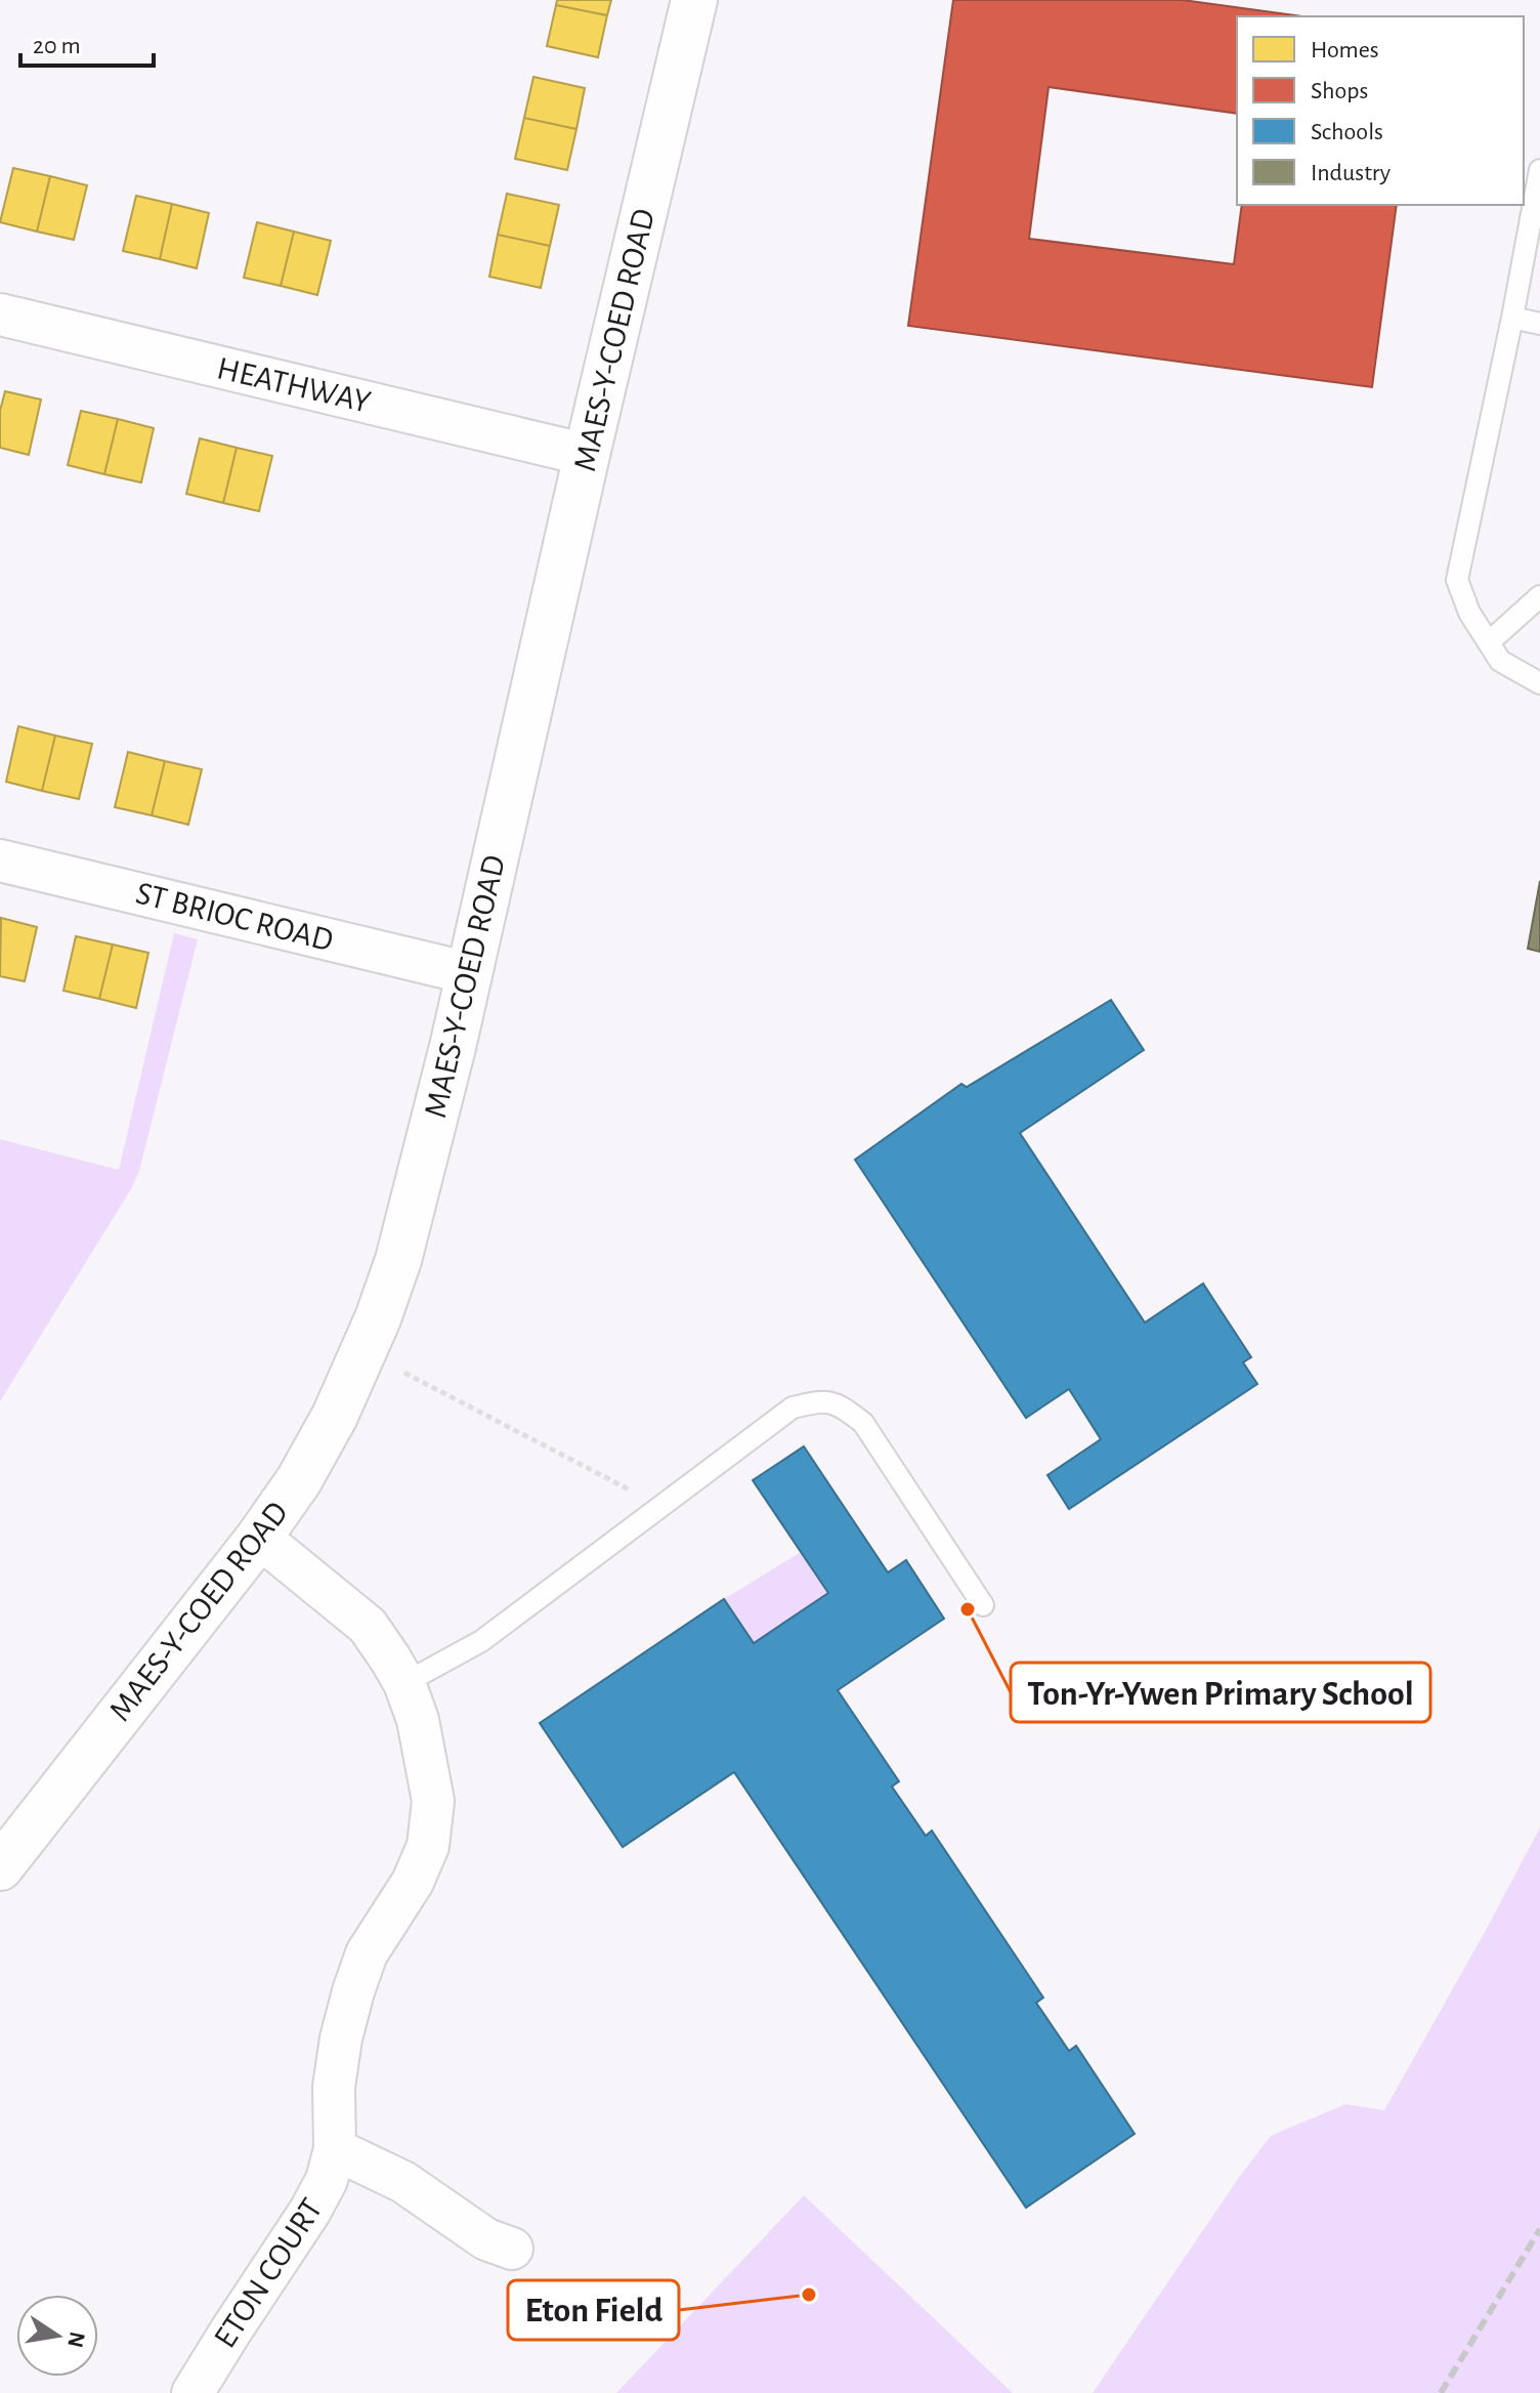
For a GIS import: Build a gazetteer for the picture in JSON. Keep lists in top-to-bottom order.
{
  "streets": {
    "street": [
      "MAES-Y-COED ROAD",
      "HEATHWAY",
      "ST BRIOC ROAD",
      "ETON COURT"
    ]
  },
  "crossings": [
    ["MAES-Y-COED ROAD", "HEATHWAY"],
    ["MAES-Y-COED ROAD", "ST BRIOC ROAD"],
    ["MAES-Y-COED ROAD", "ETON COURT"]
  ],
  "places": ["Ton-Yr-Ywen Primary School", "Eton Field"],
  "legend": [
    "Homes",
    "Shops",
    "Schools",
    "Industry"
  ],
  "scale_bar": "20 m",
  "north": "right"
}
